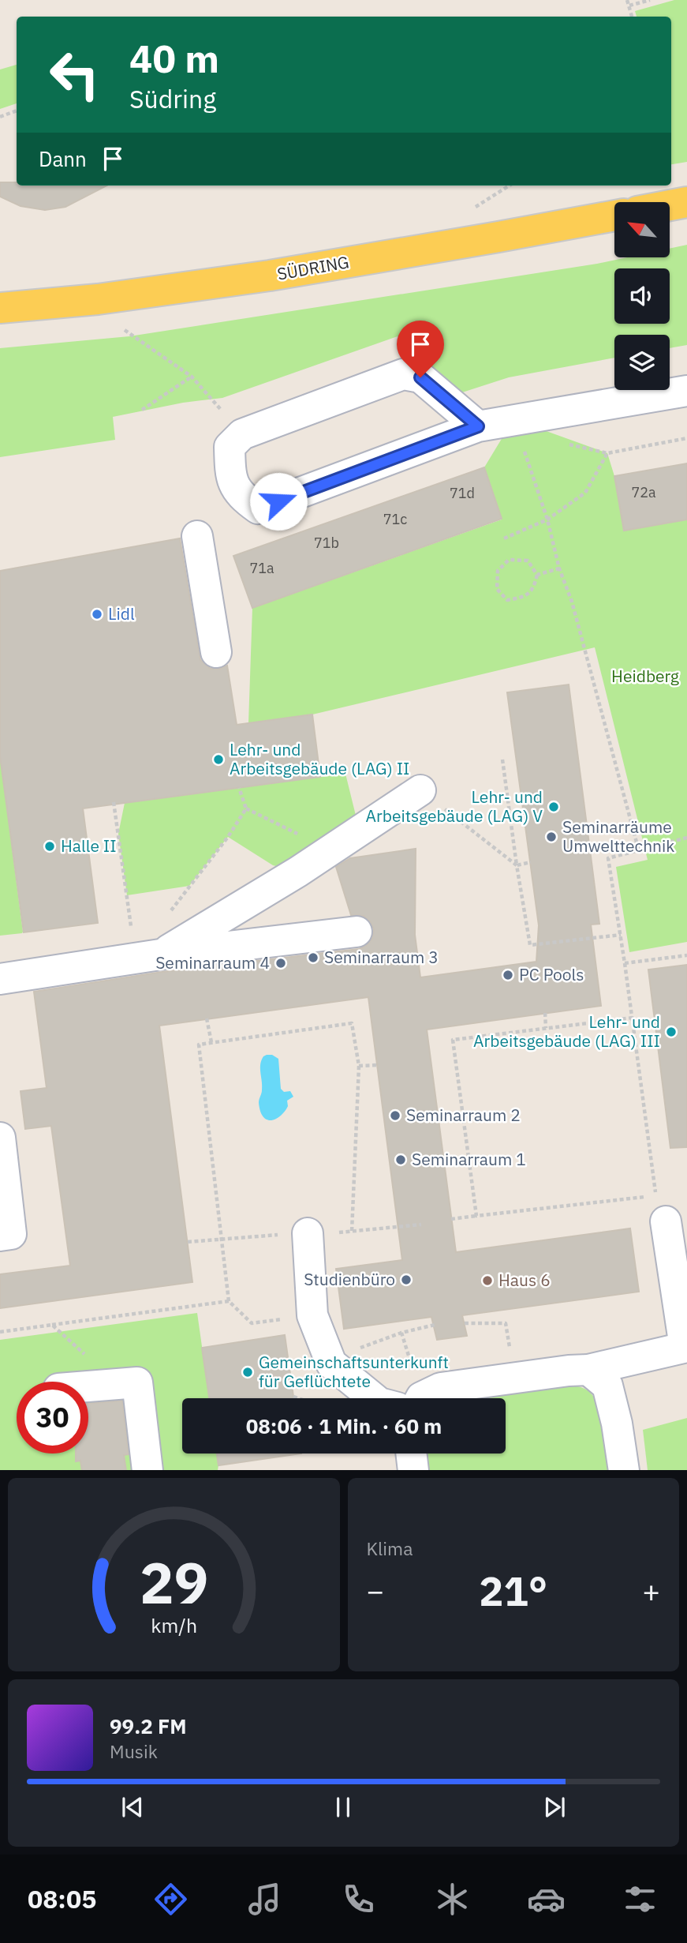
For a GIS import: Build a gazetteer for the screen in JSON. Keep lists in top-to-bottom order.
{
  "streets": {
    "main road": ["SÜDRING"]
  },
  "parks": ["Heidberg"],
  "places": [
    "Lidl",
    "Lehr- und Arbeitsgebäude (LAG) II",
    "Lehr- und Arbeitsgebäude (LAG) V",
    "Seminarräume Umwelttechnik",
    "Halle II",
    "Seminarraum 3",
    "Seminarraum 4",
    "PC Pools",
    "Lehr- und Arbeitsgebäude (LAG) III",
    "Seminarraum 2",
    "Seminarraum 1",
    "Studienbüro",
    "Haus 6",
    "Gemeinschaftsunterkunft für Geflüchtete"
  ],
  "house_numbers": [
    "72a",
    "71d",
    "71c",
    "71b",
    "71a"
  ],
  "north": "top left",
  "page": {
    "turn": ["40 m", "Südring"],
    "then": "Dann",
    "limit": "30",
    "trip": "08:06 · 1 Min. · 60 m",
    "tile": "Klima",
    "heat": ["−", "21°", "+"],
    "song": ["99.2 FM", "Musik"],
    "tabs": "08:05",
    "gauge": ["29", "km/h"]
  }
}
